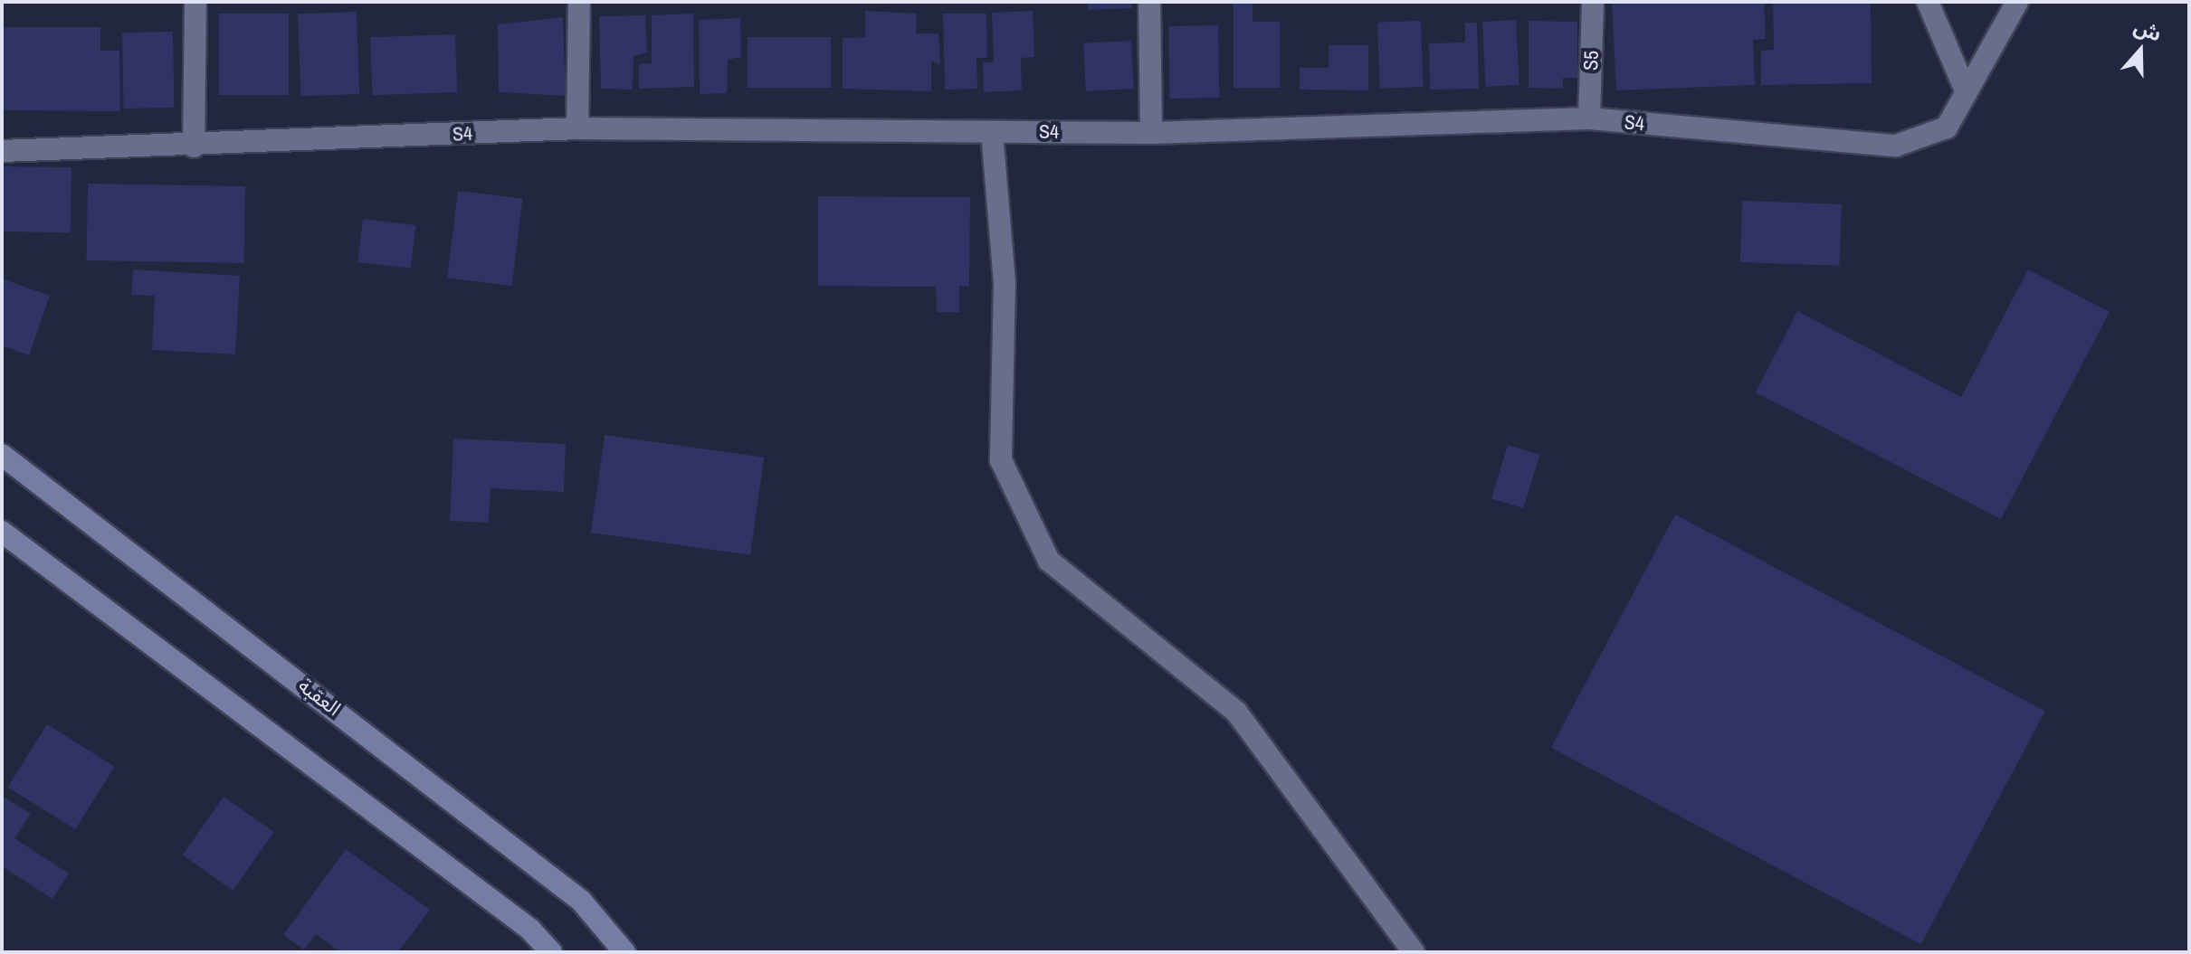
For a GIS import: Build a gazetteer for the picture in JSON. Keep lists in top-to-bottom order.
{
  "streets": {
    "main road": ["العقبة"],
    "street": ["S5", "S4"]
  },
  "crossings": [
    ["S5", "S4"]
  ],
  "north": "top"
}
